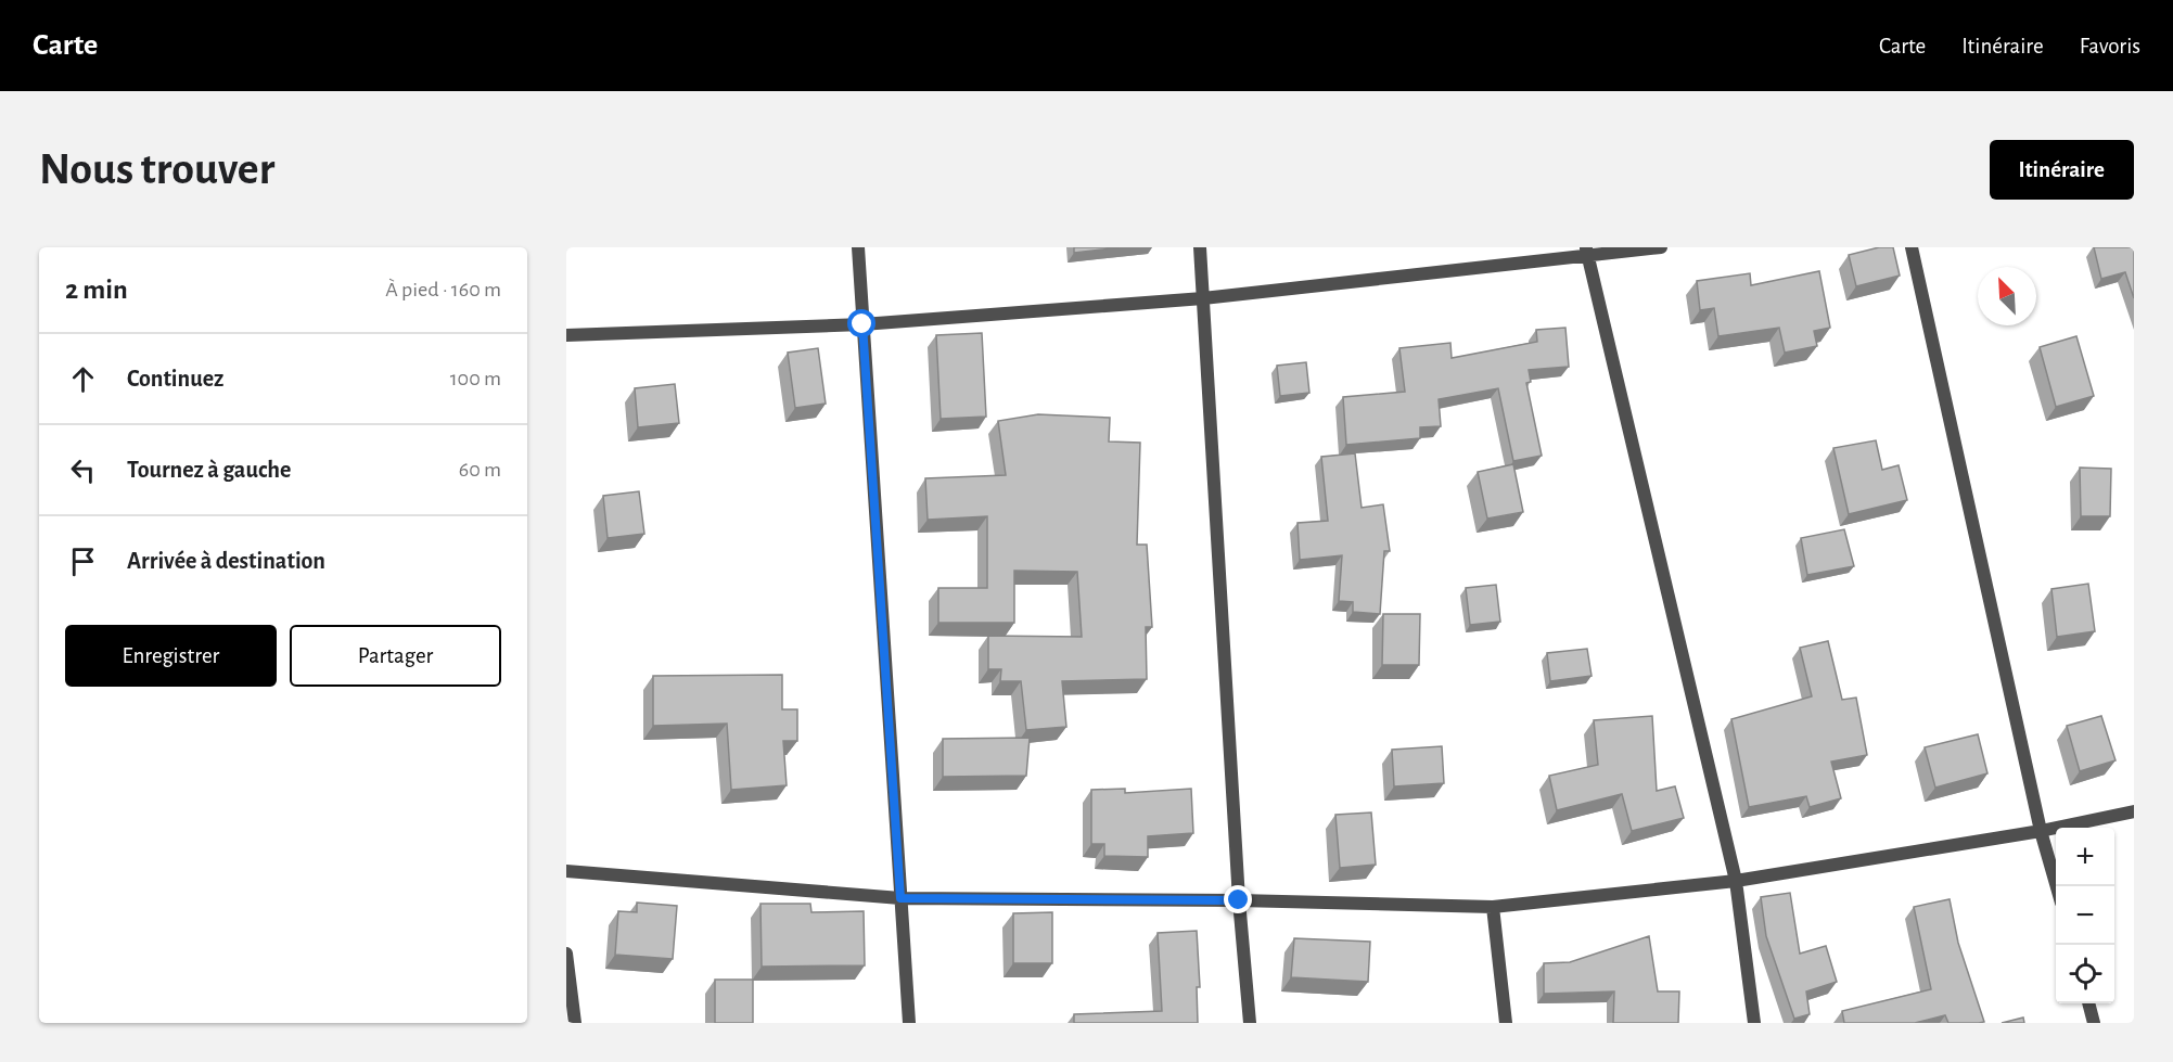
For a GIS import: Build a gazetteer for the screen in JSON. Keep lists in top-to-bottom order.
{
  "north": "top left",
  "page": {
    "header": "Carte",
    "nav": ["Carte", "Itinéraire", "Favoris"],
    "buttons": [
      "Itinéraire",
      ["Enregistrer", "Partager"]
    ],
    "title": "Nous trouver",
    "heading": ["2 min", "À pied · 160 m"],
    "list": [
      ["Continuez", "100 m"],
      ["Tournez à gauche", "60 m"],
      "Arrivée à destination"
    ],
    "map_buttons": ["+", "−"]
  }
}
